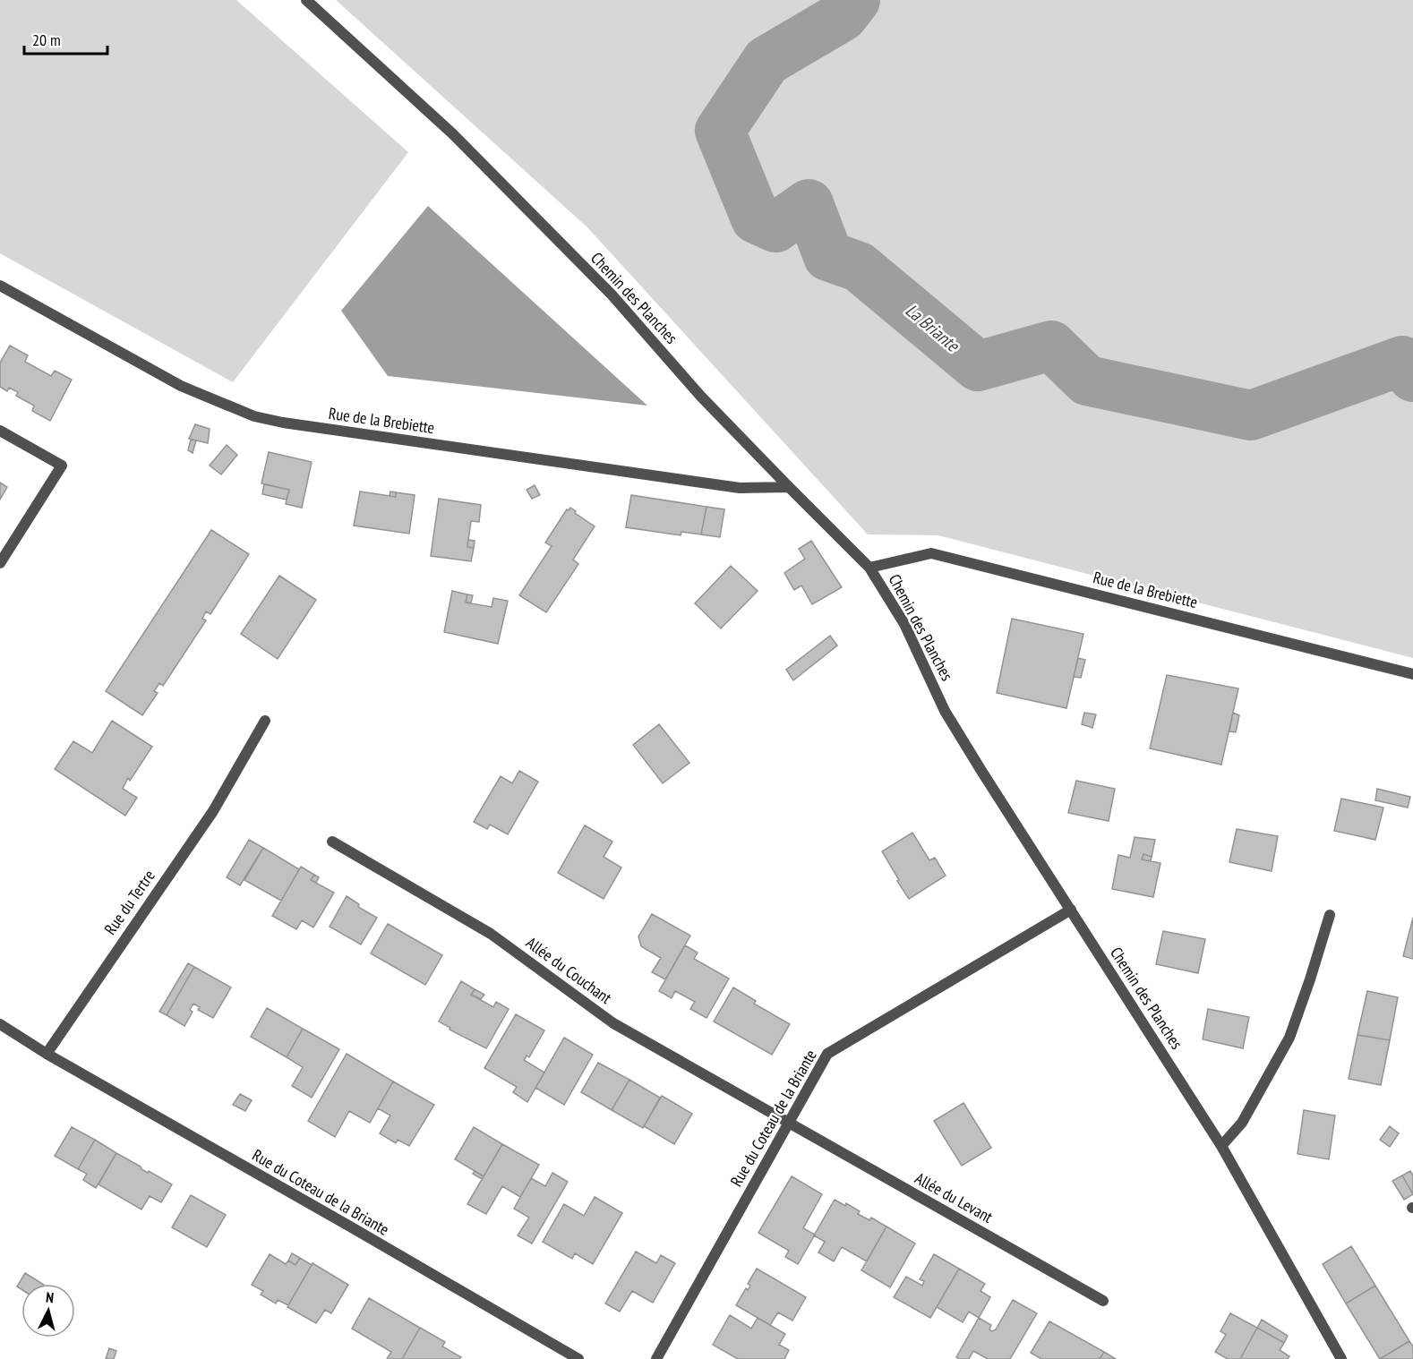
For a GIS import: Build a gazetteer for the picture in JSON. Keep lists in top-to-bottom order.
{
  "streets": {
    "street": [
      "Chemin des Planches",
      "Rue de la Brebiette",
      "Rue du Tertre",
      "Allée du Couchant",
      "Rue du Coteau de la Briante",
      "Allée du Levant"
    ]
  },
  "crossings": [
    ["Chemin des Planches", "Rue de la Brebiette"],
    ["Chemin des Planches", "Rue du Coteau de la Briante"],
    ["Rue du Tertre", "Rue du Coteau de la Briante"],
    ["Allée du Couchant", "Rue du Coteau de la Briante"],
    ["Allée du Couchant", "Allée du Levant"],
    ["Rue du Coteau de la Briante", "Allée du Levant"]
  ],
  "water": ["La Briante"],
  "scale_bar": "20 m",
  "north": "top"
}
